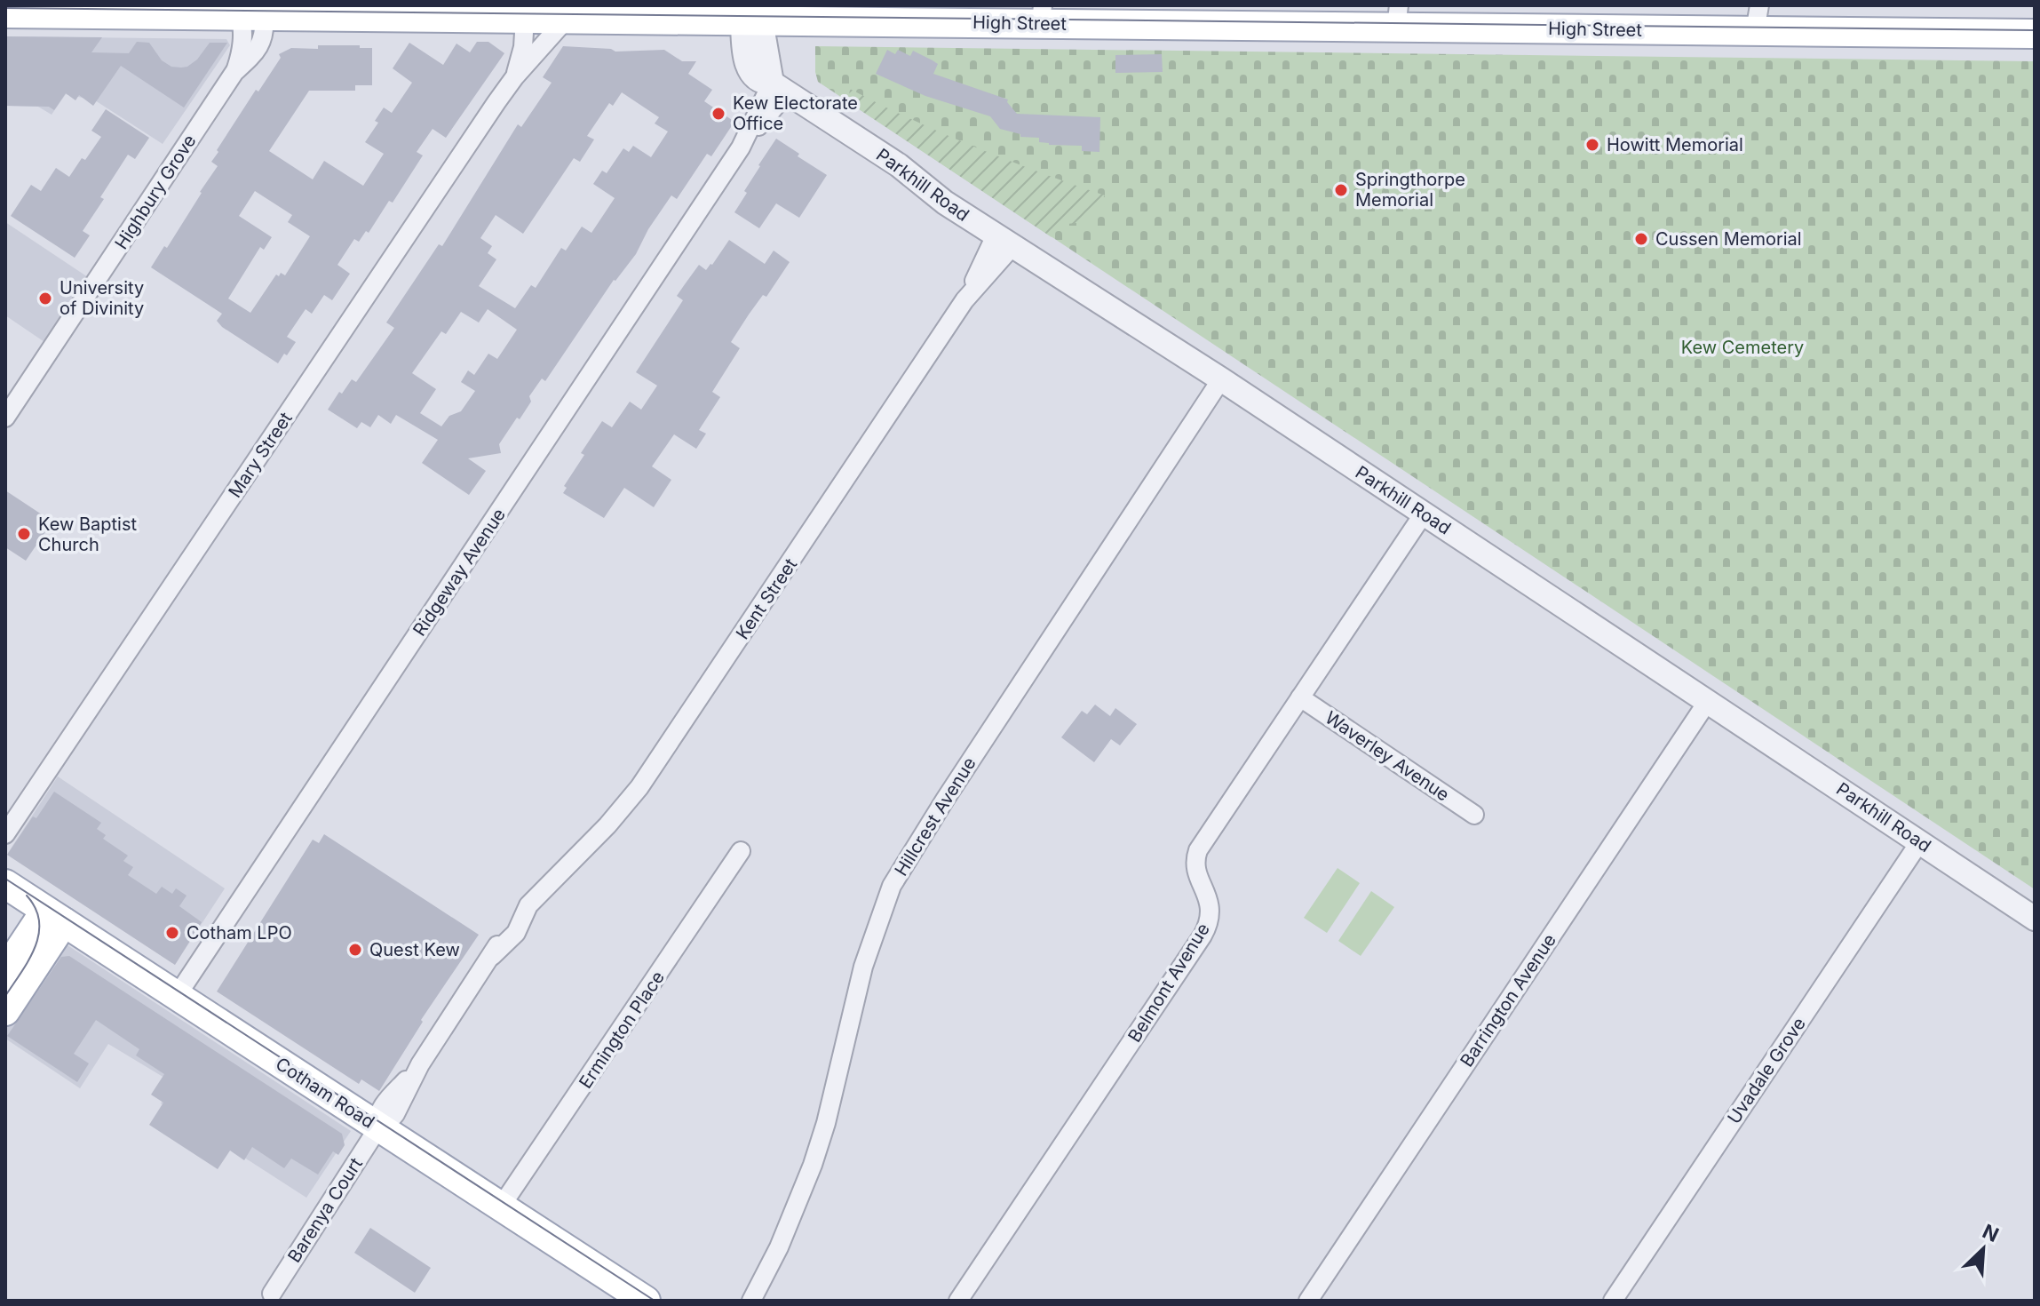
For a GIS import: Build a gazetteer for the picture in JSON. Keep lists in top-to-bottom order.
{
  "streets": {
    "main road": ["High Street", "Cotham Road"],
    "street": [
      "Parkhill Road",
      "Highbury Grove",
      "Mary Street",
      "Ridgeway Avenue",
      "Kent Street",
      "Waverley Avenue",
      "Hillcrest Avenue",
      "Belmont Avenue",
      "Barrington Avenue",
      "Ermington Place",
      "Uvadale Grove",
      "Barenya Court"
    ]
  },
  "crossings": [
    ["High Street", "Parkhill Road"],
    ["High Street", "Highbury Grove"],
    ["High Street", "Mary Street"],
    ["Parkhill Road", "Ridgeway Avenue"],
    ["Parkhill Road", "Kent Street"],
    ["Parkhill Road", "Hillcrest Avenue"],
    ["Parkhill Road", "Belmont Avenue"],
    ["Parkhill Road", "Barrington Avenue"],
    ["Parkhill Road", "Uvadale Grove"],
    ["Ridgeway Avenue", "Cotham Road"],
    ["Kent Street", "Cotham Road"],
    ["Kent Street", "Barenya Court"],
    ["Waverley Avenue", "Belmont Avenue"],
    ["Ermington Place", "Cotham Road"],
    ["Cotham Road", "Barenya Court"]
  ],
  "parks": ["Kew Cemetery"],
  "places": [
    "Kew Electorate Office",
    "Howitt Memorial",
    "Springthorpe Memorial",
    "Cussen Memorial",
    "University of Divinity",
    "Kew Baptist Church",
    "Cotham LPO",
    "Quest Kew"
  ],
  "north": "top right"
}
